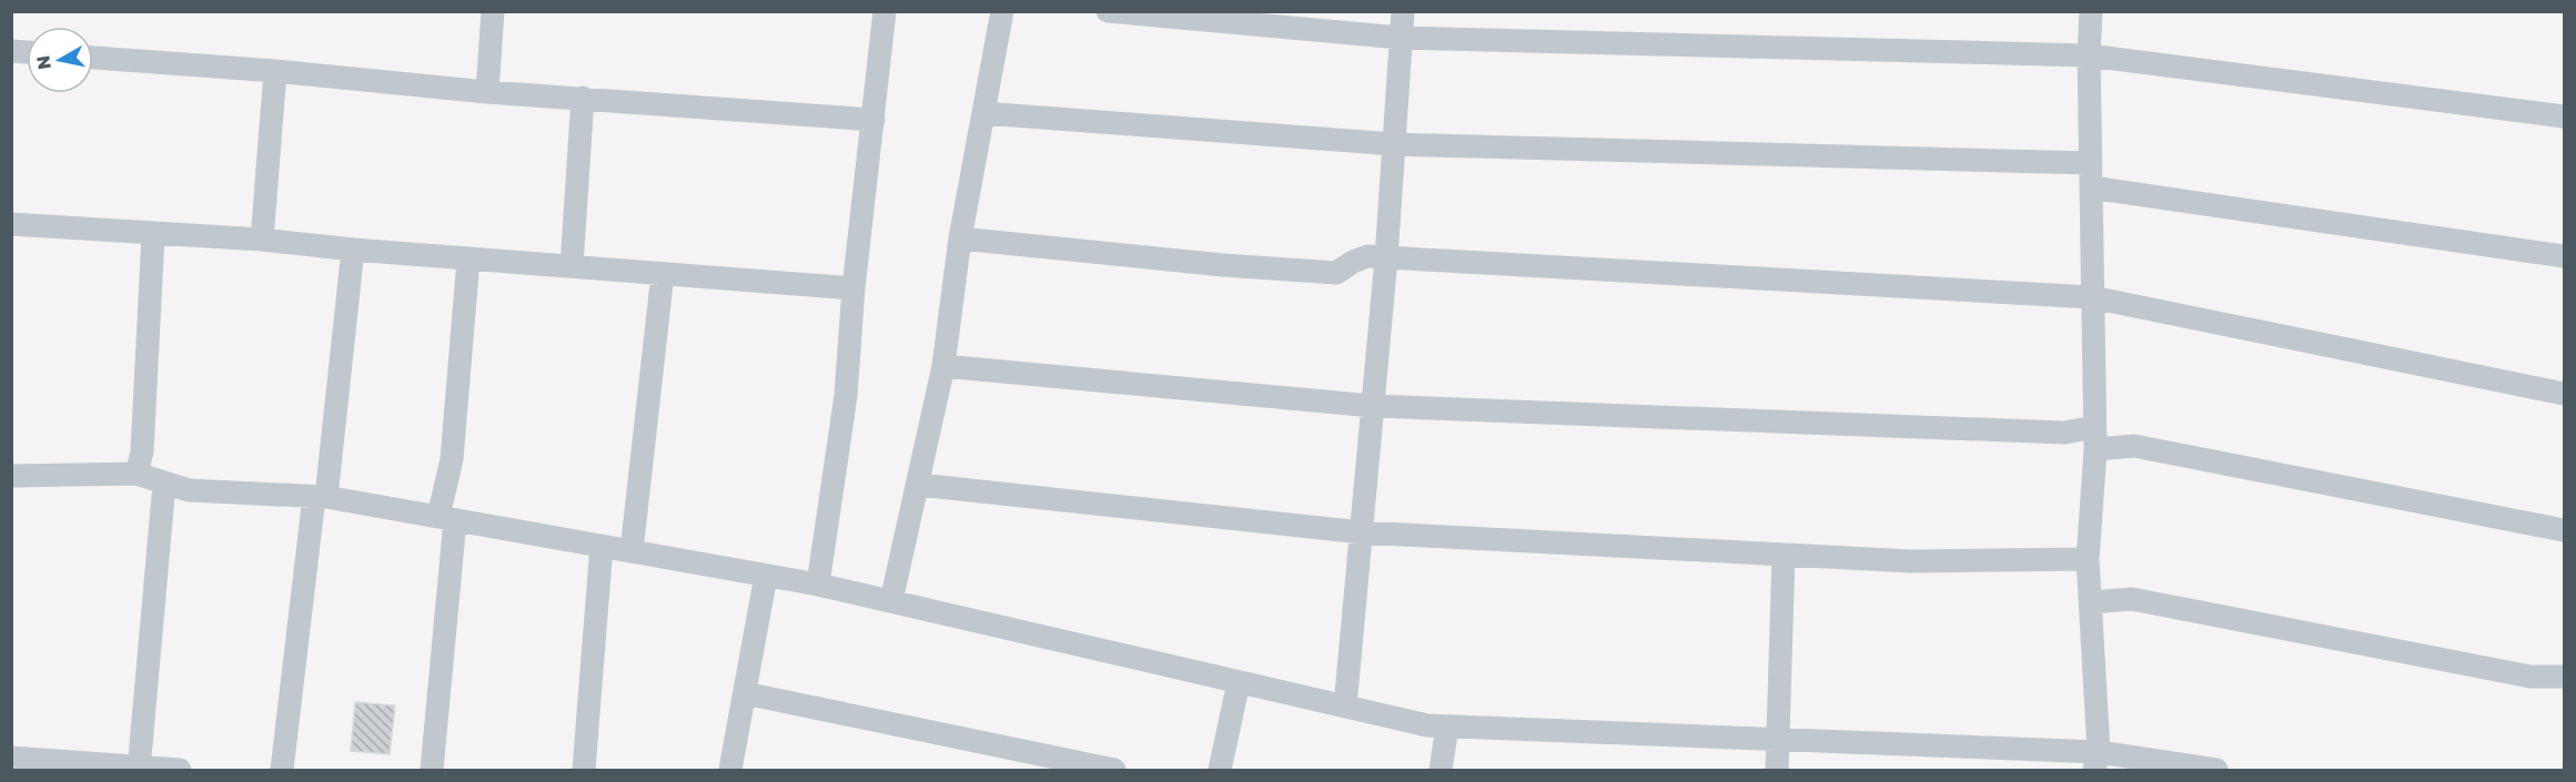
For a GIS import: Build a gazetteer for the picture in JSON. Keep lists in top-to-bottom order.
{
  "north": "left"
}
